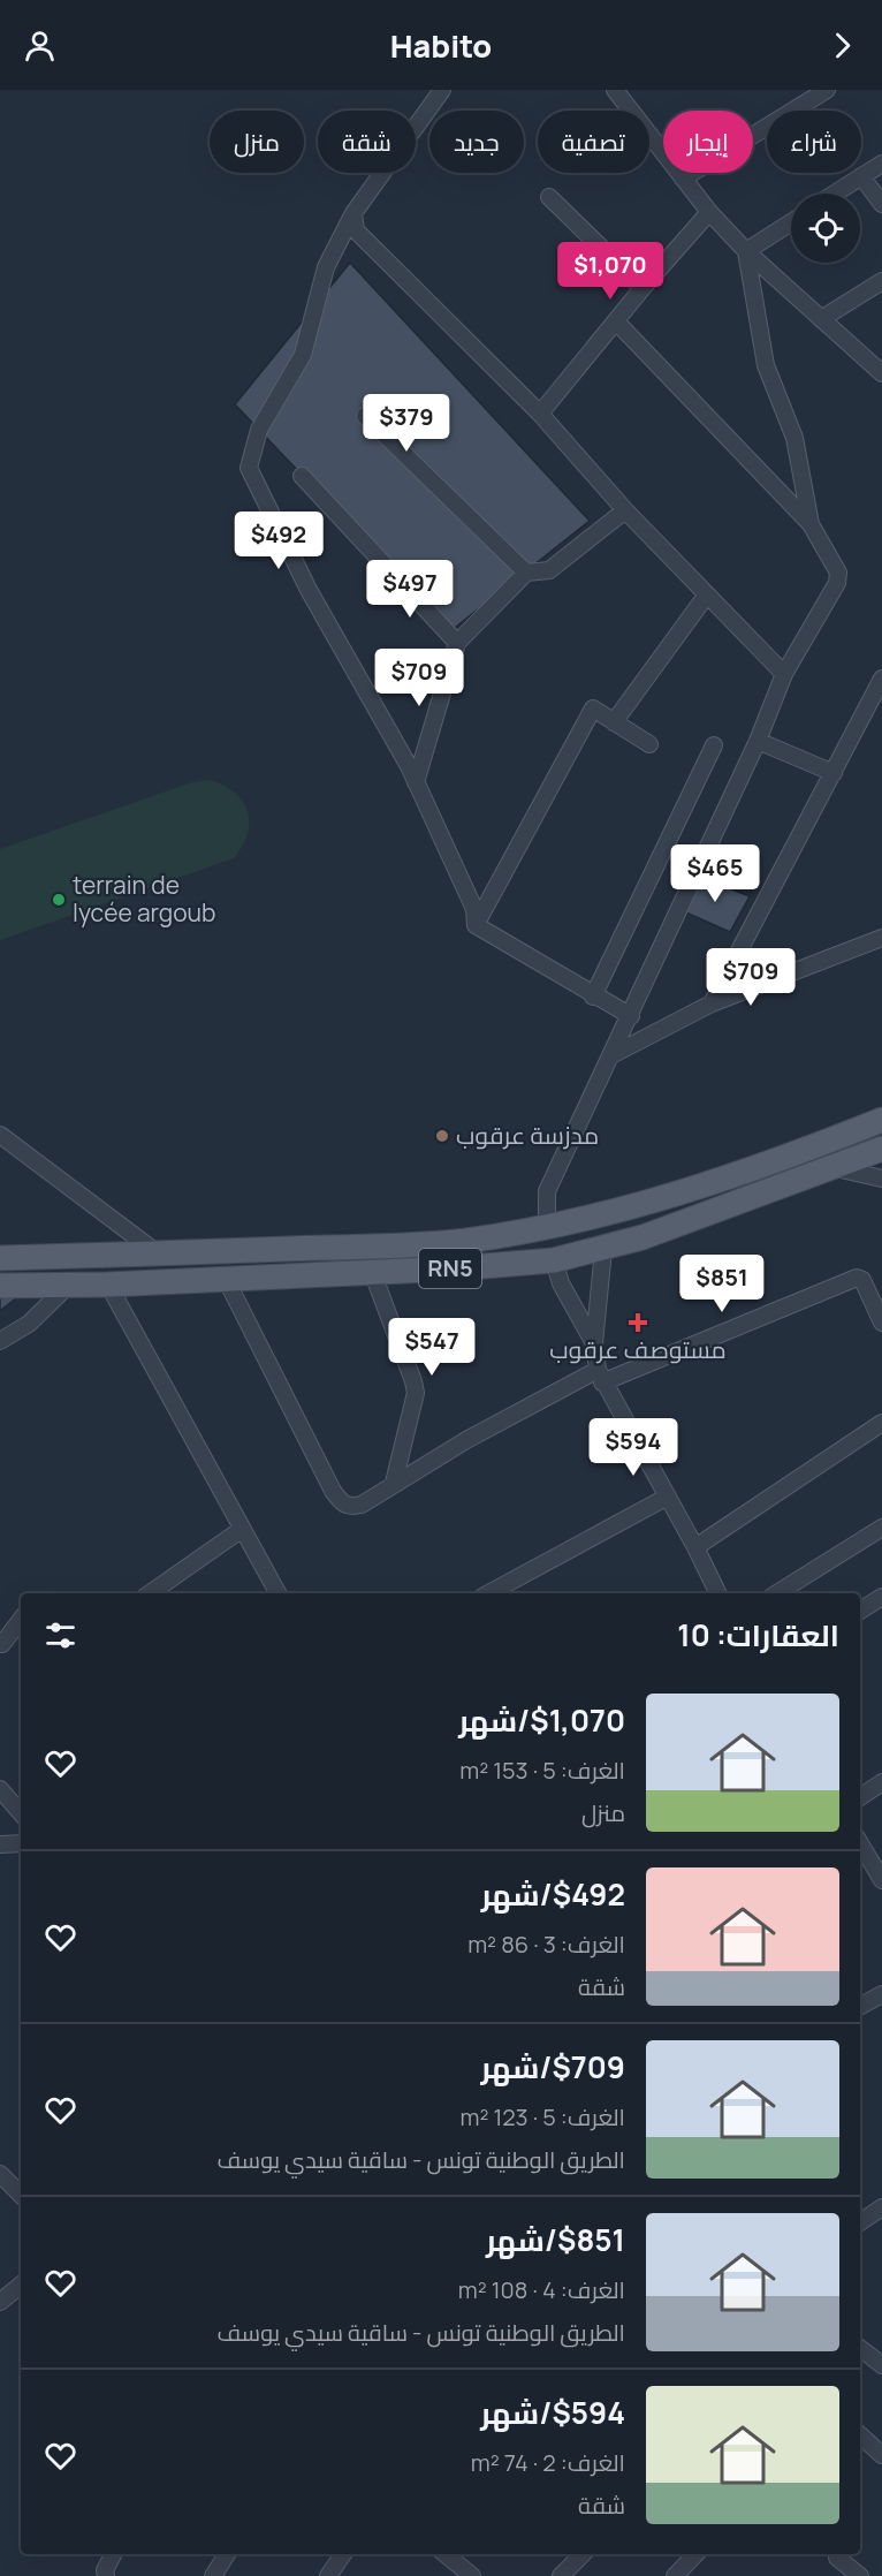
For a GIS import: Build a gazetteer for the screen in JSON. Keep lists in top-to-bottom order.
{
  "streets": {
    "main road": ["RN5"]
  },
  "places": {
    "other": ["terrain de lycée argoub", "مدزسة عرقوب"],
    "health": ["مستوصف عرقوب"]
  },
  "page": {
    "header": "Habito",
    "chip": [
      "شراء",
      "إيجار",
      "تصفية",
      "جديد",
      "شقة",
      "منزل"
    ],
    "price": [
      "$1,070",
      "$379",
      "$492",
      "$497",
      "$709",
      "$465",
      "$709",
      "$851",
      "$547",
      "$594"
    ],
    "heading": "العقارات: 10",
    "list": [
      {
        "name": "$1,070/شهر",
        "note": "الغرف: 5 · 153 m² · منزل"
      },
      {
        "name": "$492/شهر",
        "note": "الغرف: 3 · 86 m² · شقة"
      },
      {
        "name": "$709/شهر",
        "note": "الغرف: 5 · 123 m² · الطريق الوطنية تونس - ساقية سيدي يوسف"
      },
      {
        "name": "$851/شهر",
        "note": "الغرف: 4 · 108 m² · الطريق الوطنية تونس - ساقية سيدي يوسف"
      },
      {
        "name": "$594/شهر",
        "note": "الغرف: 2 · 74 m² · شقة"
      }
    ]
  }
}
